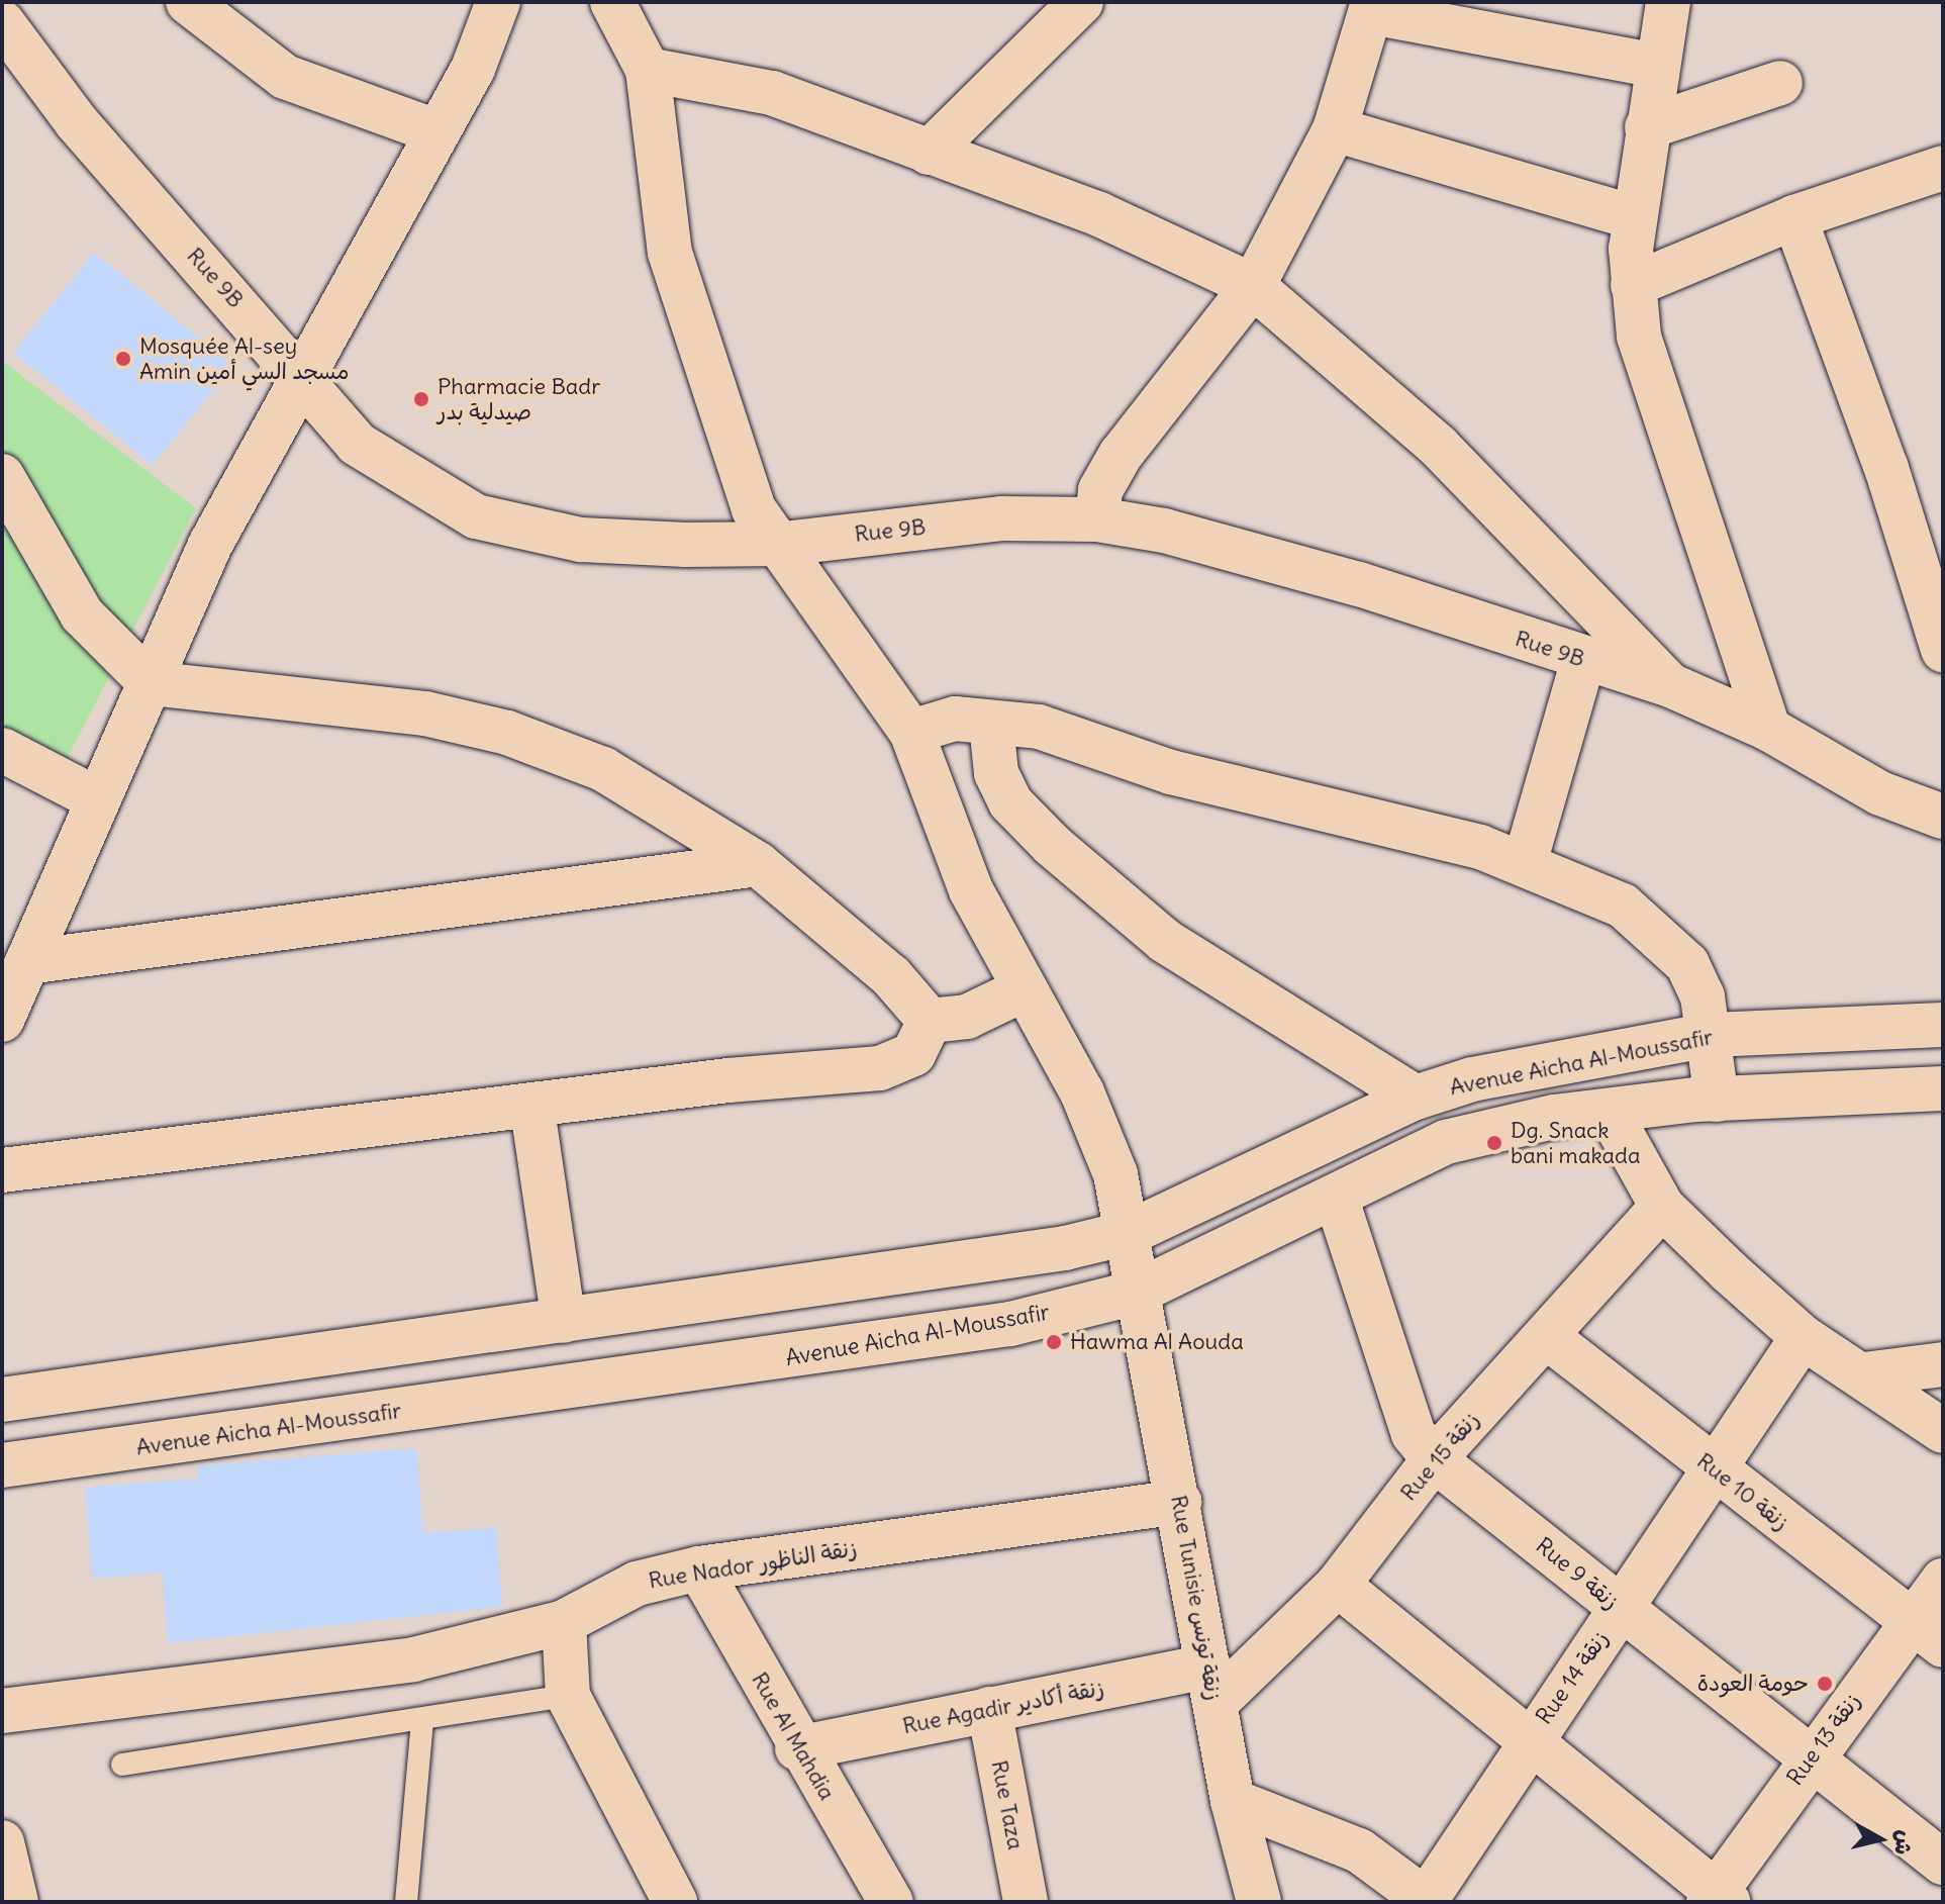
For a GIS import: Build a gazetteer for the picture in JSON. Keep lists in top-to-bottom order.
{
  "streets": {
    "street": [
      "Rue 9B",
      "Avenue Aicha Al-Moussafir",
      "Rue 15 زنقة",
      "Rue 10 زنقة",
      "Rue Nador زنقة الناظور",
      "Rue 9 زنقة",
      "Rue Tunisie زنقة تونس",
      "Rue 14 زنقة",
      "Rue Agadir زنقة أكادير",
      "Rue Al Mahdia",
      "Rue 13 زنقة",
      "Rue Taza"
    ]
  },
  "crossings": [
    ["Rue 9B", "Rue Tunisie زنقة تونس"],
    ["Avenue Aicha Al-Moussafir", "Rue 9 زنقة"],
    ["Avenue Aicha Al-Moussafir", "Rue Tunisie زنقة تونس"],
    ["Rue 15 زنقة", "Rue 10 زنقة"],
    ["Rue 15 زنقة", "Rue 9 زنقة"],
    ["Rue 15 زنقة", "Rue Tunisie زنقة تونس"],
    ["Rue 15 زنقة", "Rue Agadir زنقة أكادير"],
    ["Rue 10 زنقة", "Rue 14 زنقة"],
    ["Rue 10 زنقة", "Rue 13 زنقة"],
    ["Rue Nador زنقة الناظور", "Rue Tunisie زنقة تونس"],
    ["Rue Nador زنقة الناظور", "Rue Al Mahdia"],
    ["Rue 9 زنقة", "Rue 14 زنقة"],
    ["Rue 9 زنقة", "Rue 13 زنقة"],
    ["Rue Tunisie زنقة تونس", "Rue Agadir زنقة أكادير"],
    ["Rue Agadir زنقة أكادير", "Rue Al Mahdia"],
    ["Rue Agadir زنقة أكادير", "Rue Taza"]
  ],
  "places": [
    "Mosquée Al-sey Amin مسجد السي أمين",
    "Pharmacie Badr صيدلية بدر",
    "Dg. Snack bani makada",
    "Hawma Al Aouda",
    "حومة العودة"
  ],
  "north": "right"
}
